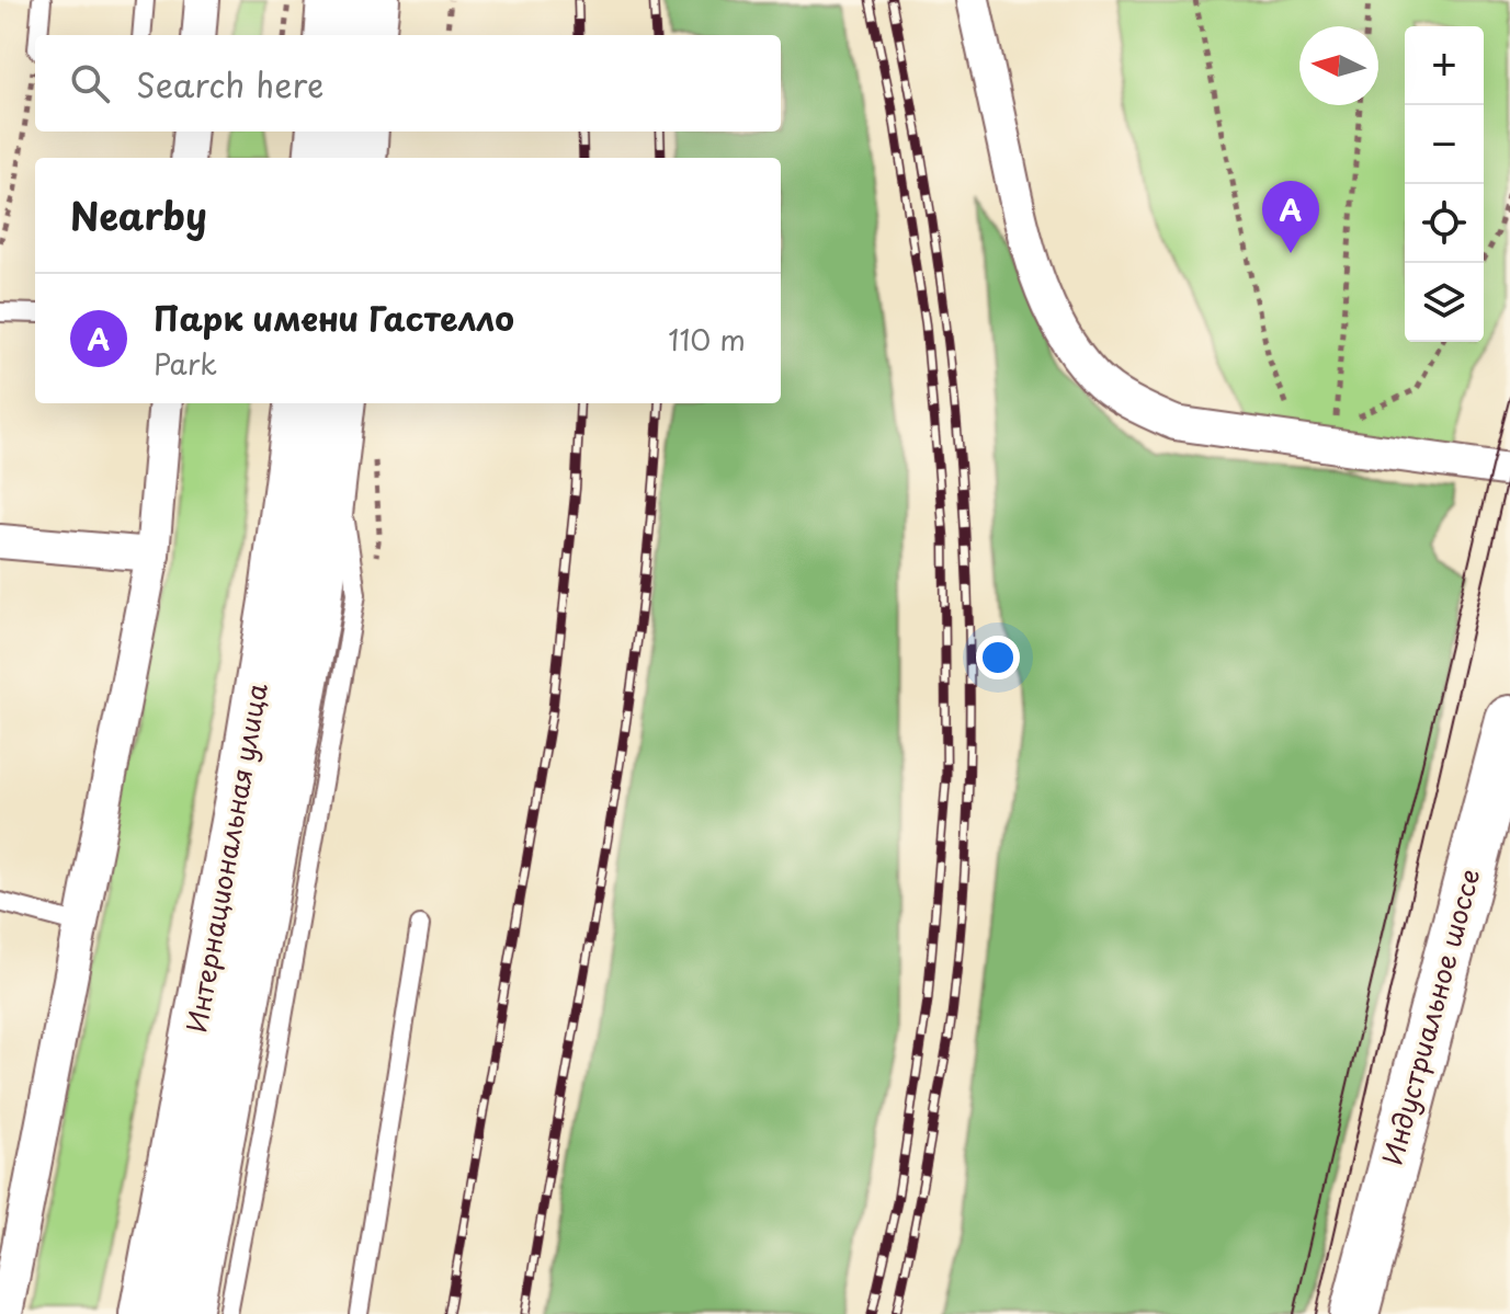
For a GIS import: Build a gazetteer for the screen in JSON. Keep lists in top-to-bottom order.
{
  "streets": {
    "main road": ["Интернациональная улица", "Индустриальное шоссе"]
  },
  "north": "left",
  "page": {
    "map_buttons": ["+", "−"],
    "search": "Search here",
    "heading": "Nearby",
    "pins": "A",
    "list": [
      {
        "mark": "A",
        "name": "Парк имени Гастелло",
        "note": "Park",
        "value": "110 m"
      }
    ]
  }
}
